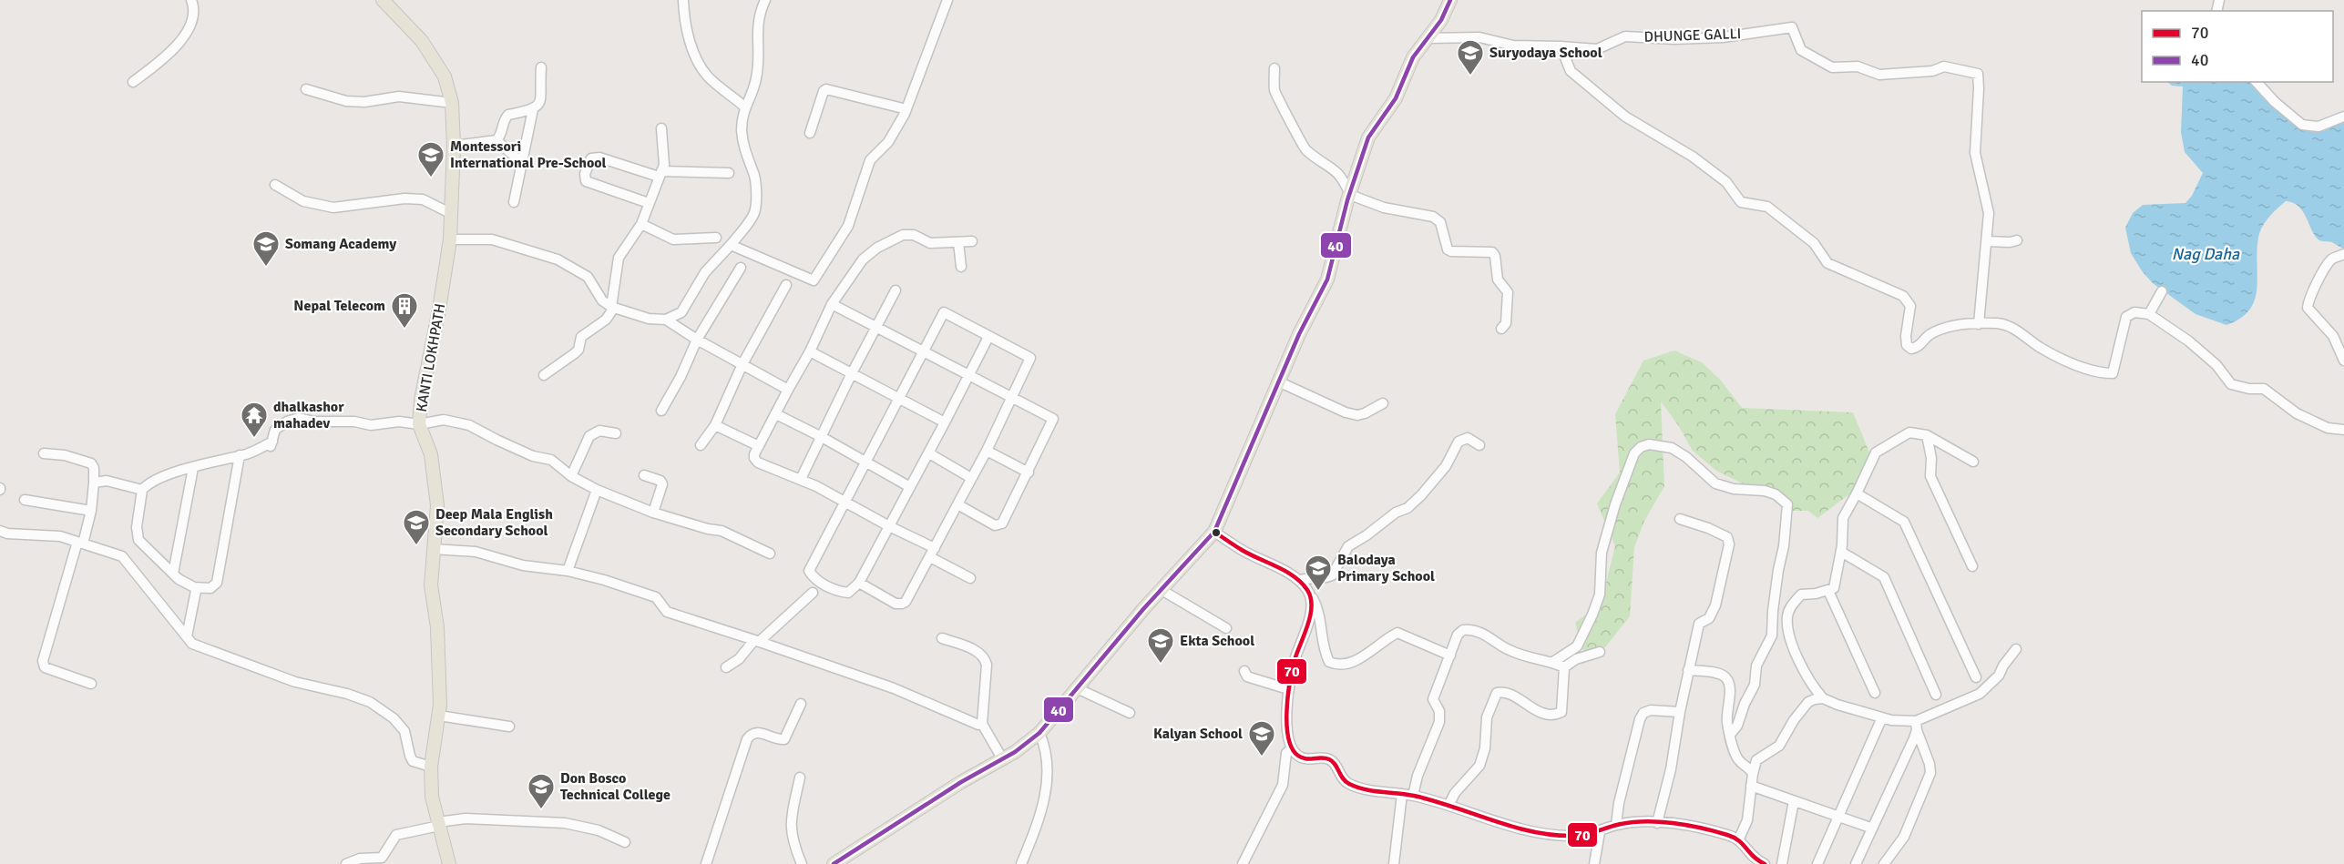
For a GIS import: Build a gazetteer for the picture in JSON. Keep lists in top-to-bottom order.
{
  "streets": {
    "main road": ["KANTI LOKHPATH"],
    "street": ["DHUNGE GALLI"]
  },
  "water": ["Nag Daha"],
  "places": {
    "school or university": [
      "Suryodaya School",
      "Montessori International Pre-School",
      "Somang Academy",
      "Deep Mala English Secondary School",
      "Balodaya Primary School",
      "Ekta School",
      "Kalyan School",
      "Don Bosco Technical College"
    ],
    "building": ["Nepal Telecom"],
    "temple": ["dhalkashor mahadev"]
  },
  "lines": ["transit line 40", "transit line 70"],
  "legend": ["70", "40"]
}
